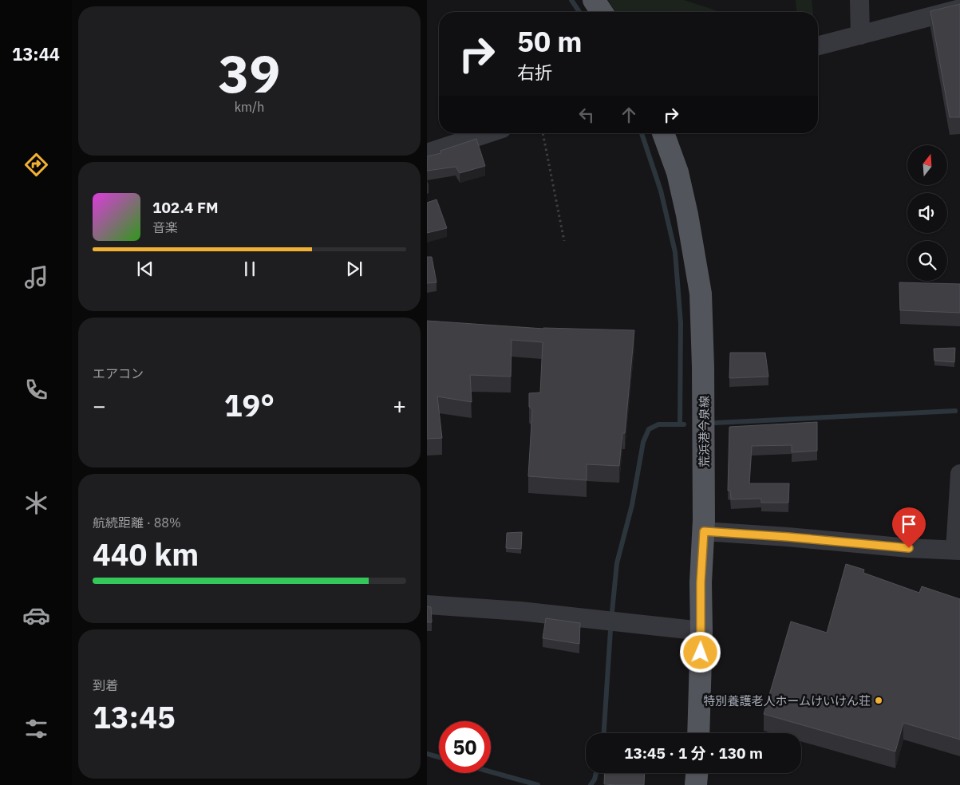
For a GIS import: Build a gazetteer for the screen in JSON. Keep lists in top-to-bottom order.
{
  "streets": {
    "main road": ["荒浜港今泉線"]
  },
  "places": ["特別養護老人ホームけいけん荘"],
  "north": "top",
  "page": {
    "tabs": "13:44",
    "tile": [
      ["39", "km/h"],
      "エアコン",
      ["航続距離 · 88%", "440 km"],
      ["到着", "13:45"]
    ],
    "turn": ["50 m", "右折"],
    "song": ["102.4 FM", "音楽"],
    "heat": ["−", "19°", "+"],
    "limit": "50",
    "trip": "13:45 · 1 分 · 130 m"
  }
}
